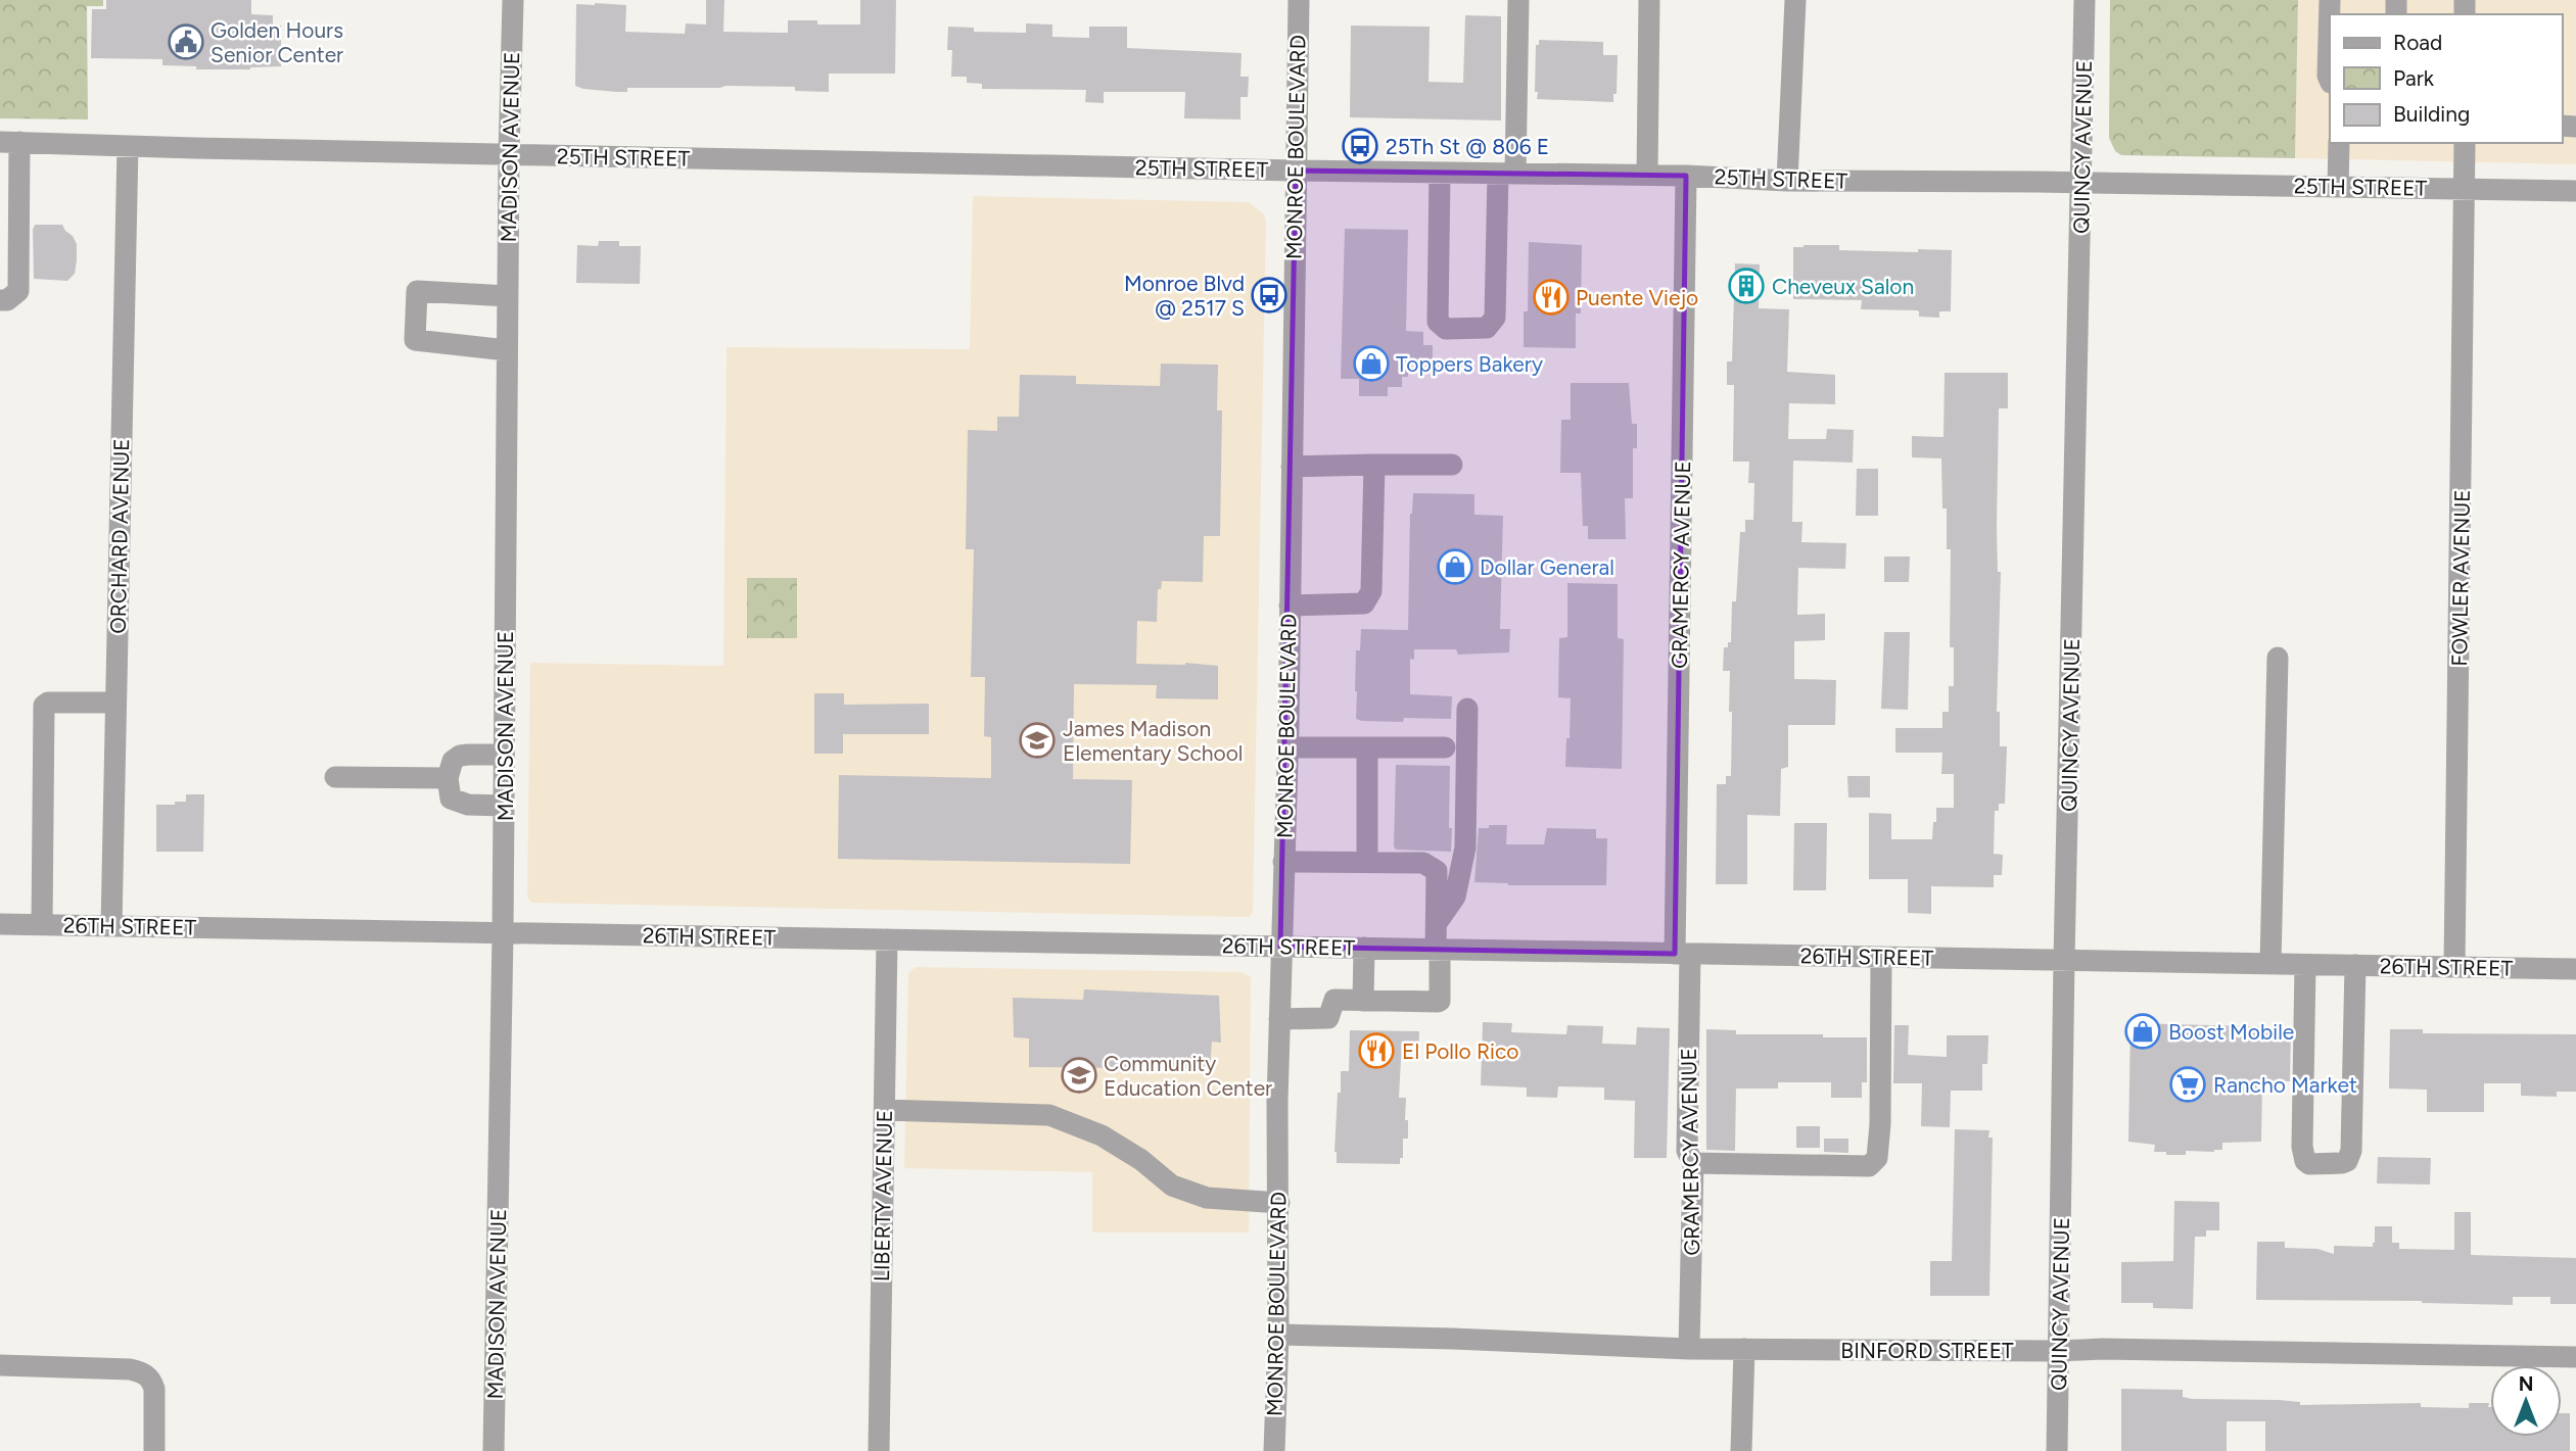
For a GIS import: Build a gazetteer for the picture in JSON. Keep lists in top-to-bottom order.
{
  "streets": {
    "street": [
      "MADISON AVENUE",
      "MONROE BOULEVARD",
      "QUINCY AVENUE",
      "25TH STREET",
      "ORCHARD AVENUE",
      "GRAMERCY AVENUE",
      "FOWLER AVENUE",
      "26TH STREET",
      "LIBERTY AVENUE",
      "BINFORD STREET"
    ]
  },
  "crossings": [
    ["MADISON AVENUE", "25TH STREET"],
    ["MADISON AVENUE", "26TH STREET"],
    ["MONROE BOULEVARD", "25TH STREET"],
    ["MONROE BOULEVARD", "26TH STREET"],
    ["MONROE BOULEVARD", "BINFORD STREET"],
    ["QUINCY AVENUE", "25TH STREET"],
    ["QUINCY AVENUE", "26TH STREET"],
    ["QUINCY AVENUE", "BINFORD STREET"],
    ["25TH STREET", "ORCHARD AVENUE"],
    ["25TH STREET", "GRAMERCY AVENUE"],
    ["25TH STREET", "FOWLER AVENUE"],
    ["ORCHARD AVENUE", "26TH STREET"],
    ["GRAMERCY AVENUE", "26TH STREET"],
    ["GRAMERCY AVENUE", "BINFORD STREET"],
    ["FOWLER AVENUE", "26TH STREET"],
    ["26TH STREET", "LIBERTY AVENUE"]
  ],
  "places": {
    "public building": ["Golden Hours Senior Center"],
    "bus stop": ["25Th St @ 806 E", "Monroe Blvd @ 2517 S"],
    "building": ["Cheveux Salon"],
    "restaurant": ["Puente Viejo", "El Pollo Rico"],
    "shop": ["Toppers Bakery", "Dollar General", "Boost Mobile"],
    "school or university": ["James Madison Elementary School", "Community Education Center"],
    "supermarket": ["Rancho Market"]
  },
  "legend": ["Road", "Park", "Building"],
  "north": "top"
}
